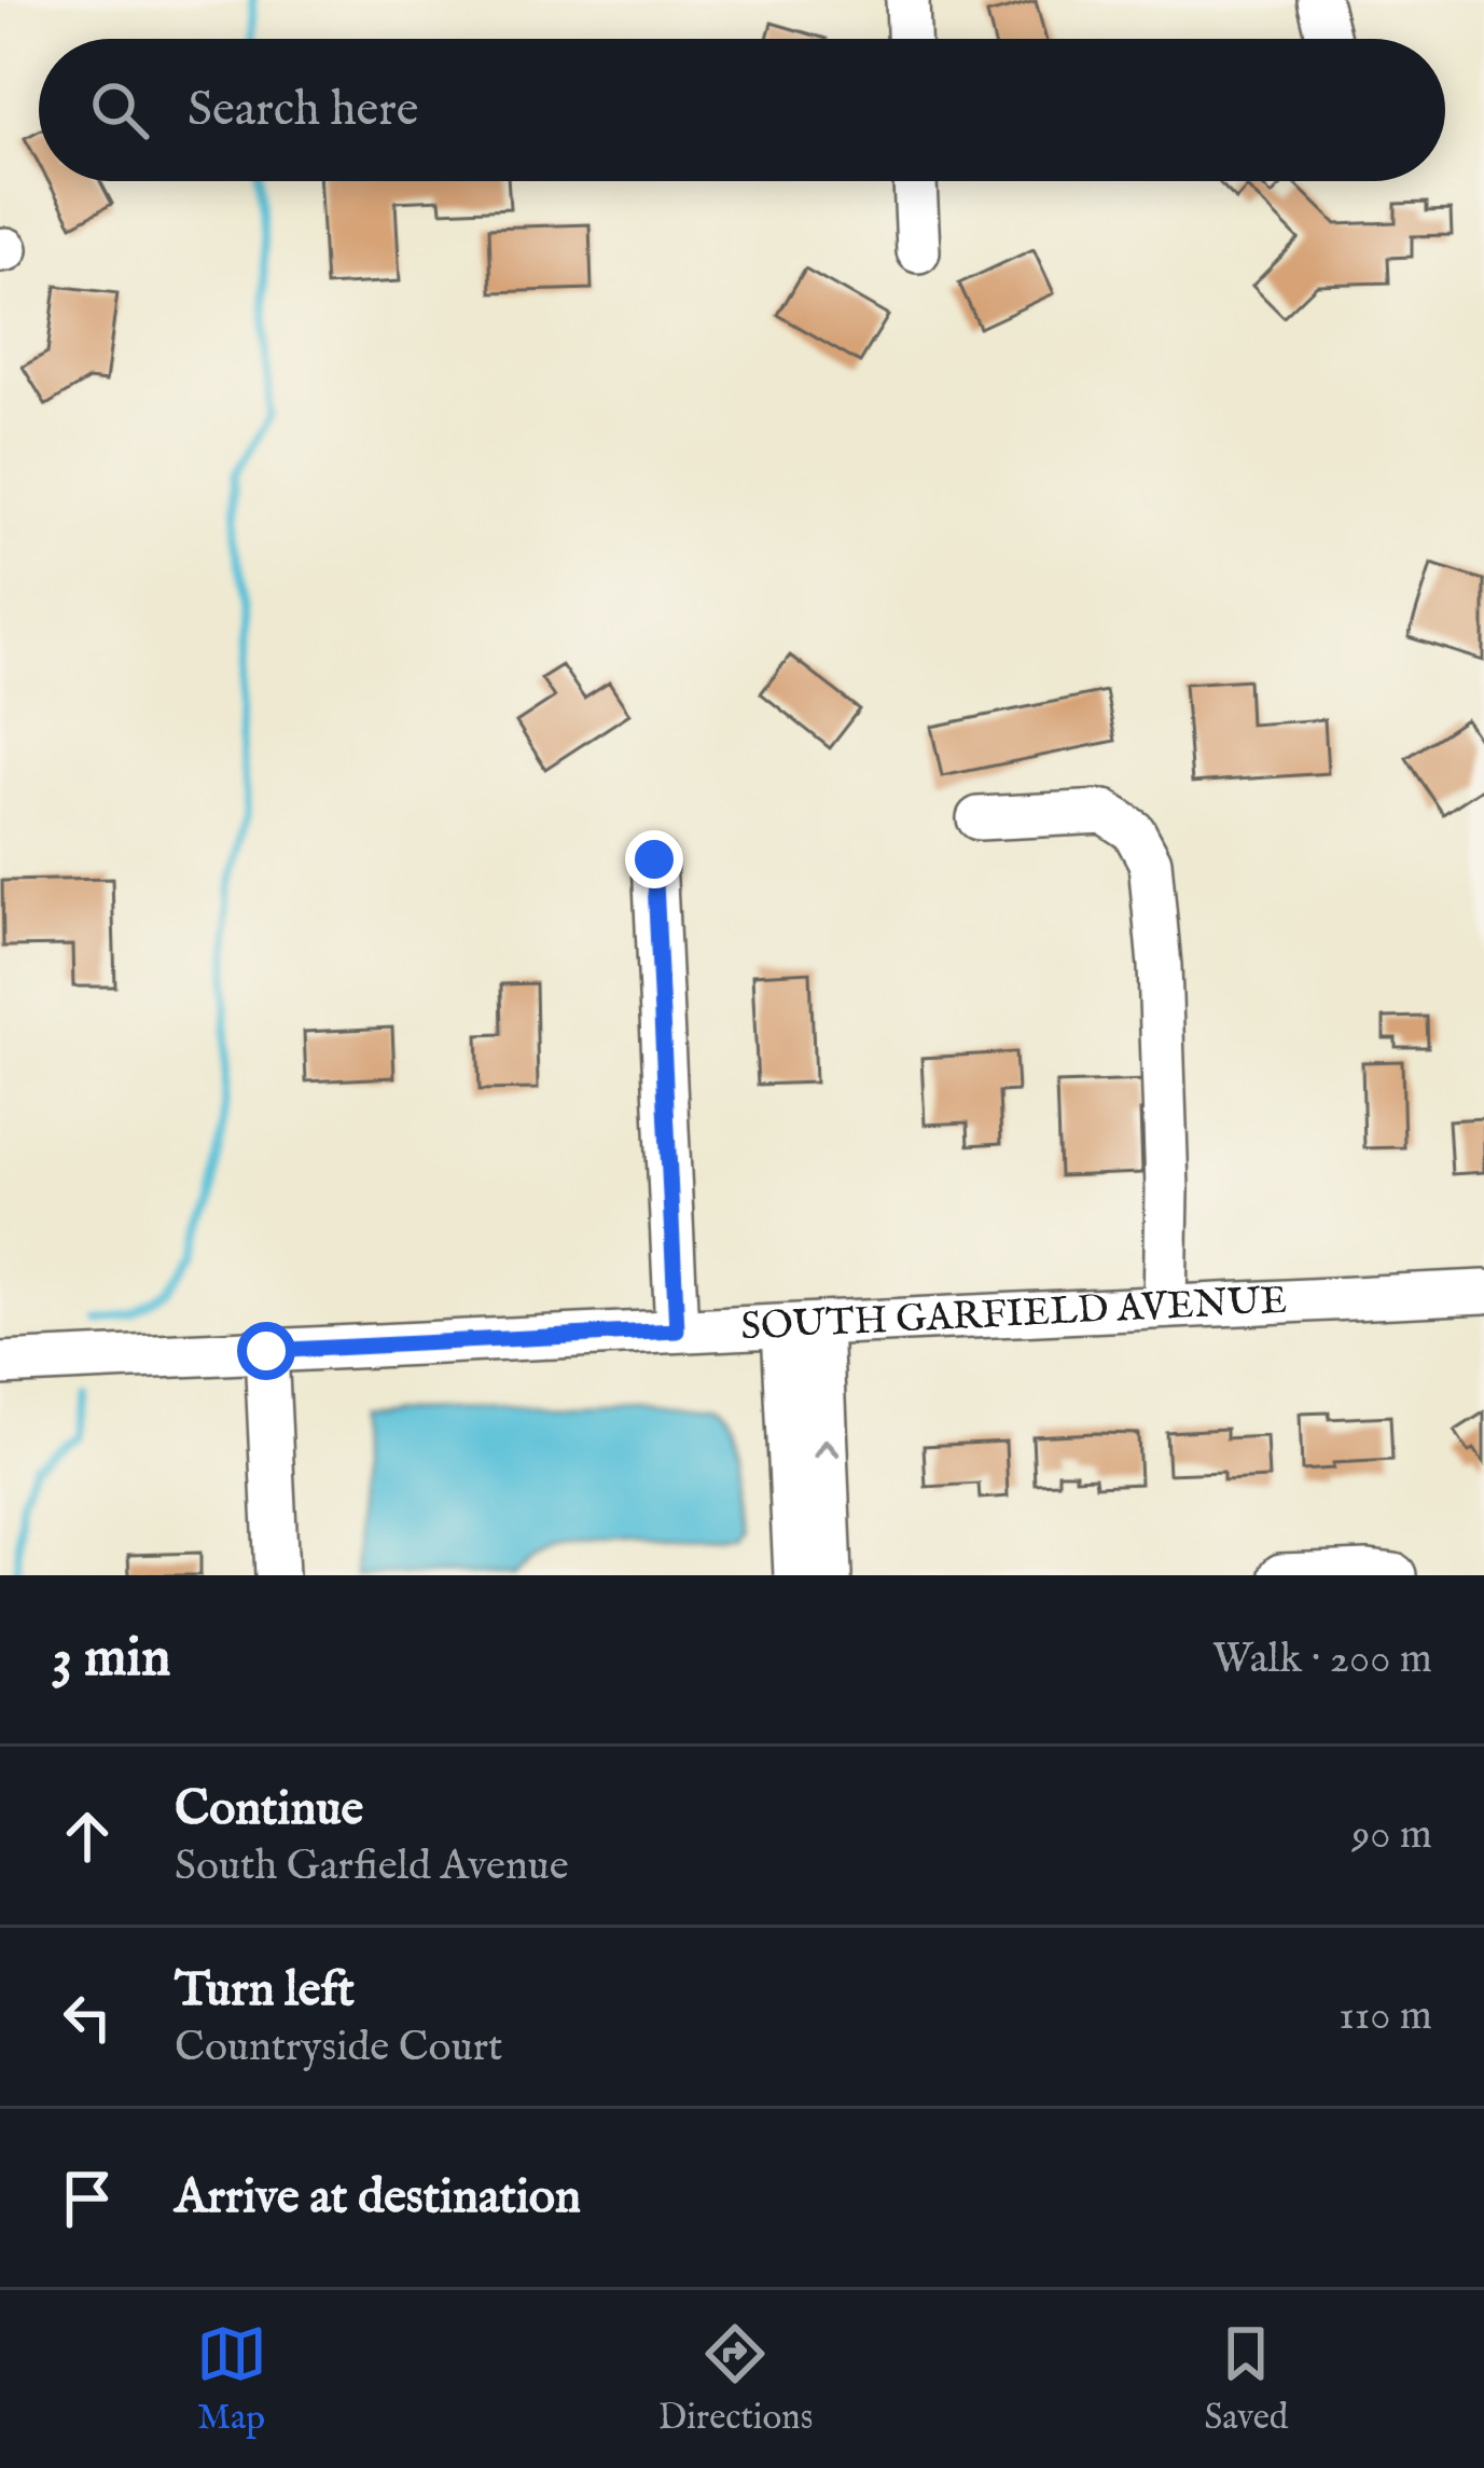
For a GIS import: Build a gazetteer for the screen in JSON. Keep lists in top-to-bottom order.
{
  "streets": {
    "street": ["SOUTH GARFIELD AVENUE"]
  },
  "page": {
    "search": "Search here",
    "heading": ["3 min", "Walk · 200 m"],
    "list": [
      ["Continue", "South Garfield Avenue", "90 m"],
      ["Turn left", "Countryside Court", "110 m"],
      "Arrive at destination"
    ],
    "nav": ["Map", "Directions", "Saved"]
  }
}
